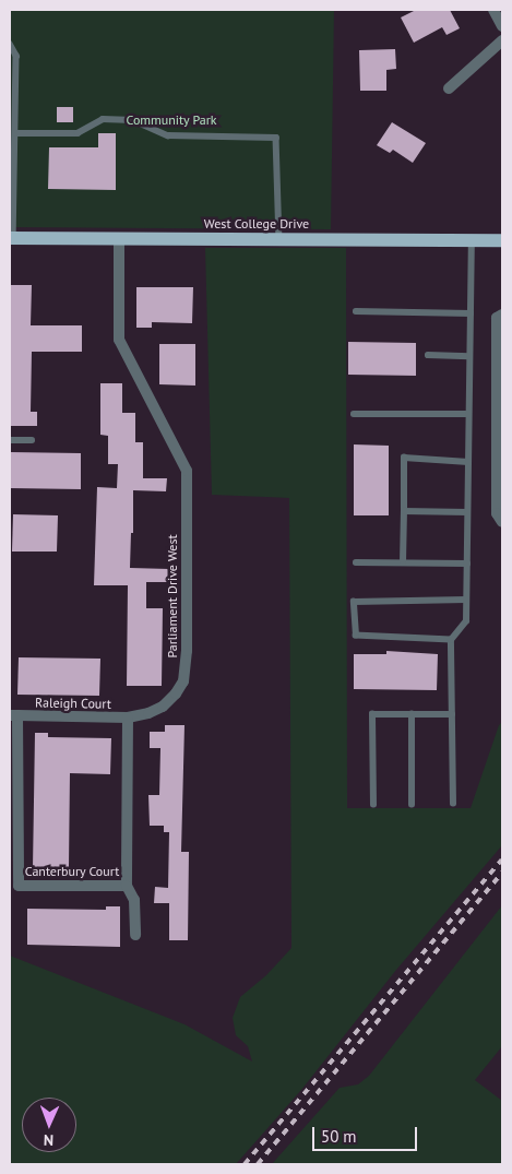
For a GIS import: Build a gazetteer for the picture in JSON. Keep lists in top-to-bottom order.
{
  "streets": {
    "main road": ["West College Drive"],
    "street": ["Parliament Drive West", "Raleigh Court", "Canterbury Court"]
  },
  "crossings": [
    ["West College Drive", "Parliament Drive West"],
    ["Parliament Drive West", "Raleigh Court"],
    ["Raleigh Court", "Canterbury Court"]
  ],
  "parks": ["Community Park"],
  "scale_bar": "50 m",
  "north": "bottom"
}
